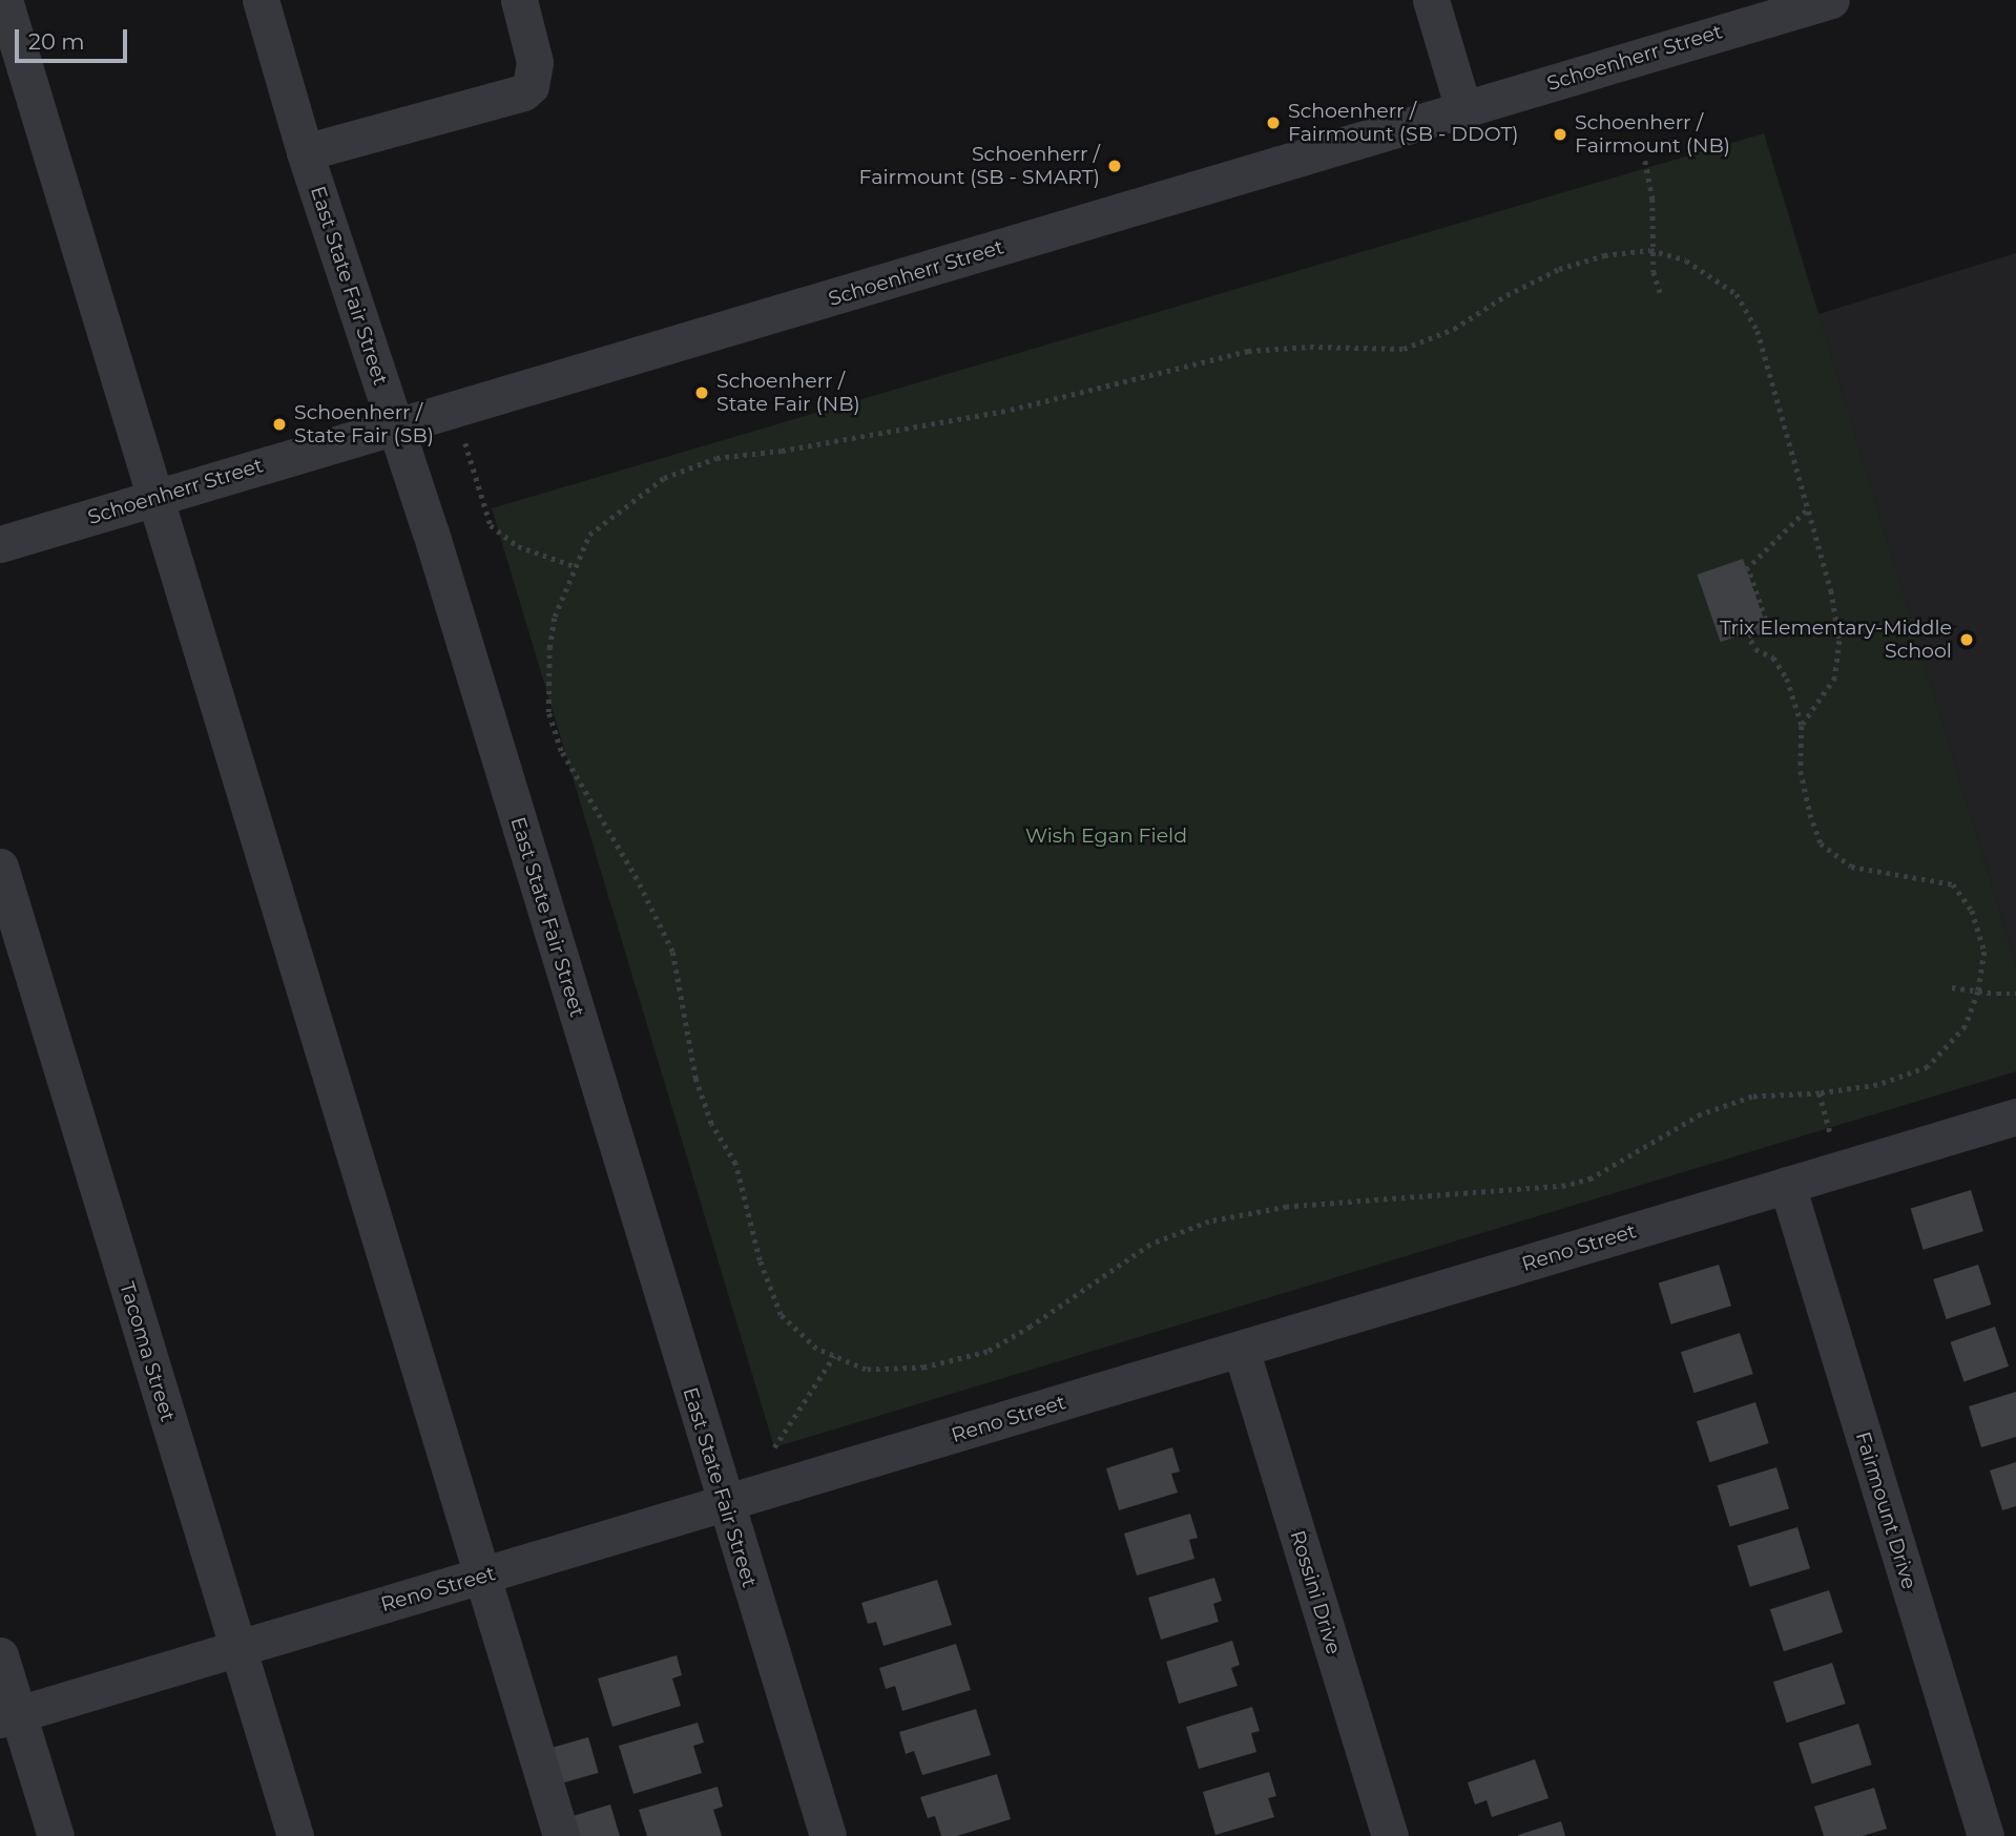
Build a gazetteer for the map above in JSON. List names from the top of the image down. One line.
{"streets":{"street":["Schoenherr Street","East State Fair Street","Reno Street","Tacoma Street","Fairmount Drive","Rossini Drive"]},"crossings":[["Schoenherr Street","East State Fair Street"],["East State Fair Street","Reno Street"],["Reno Street","Tacoma Street"],["Reno Street","Fairmount Drive"],["Reno Street","Rossini Drive"]],"parks":["Wish Egan Field"],"places":["Schoenherr / Fairmount (SB - DDOT)","Schoenherr / Fairmount (NB)","Schoenherr / Fairmount (SB - SMART)","Schoenherr / State Fair (NB)","Schoenherr / State Fair (SB)","Trix Elementary-Middle School"],"scale_bar":"20 m"}
